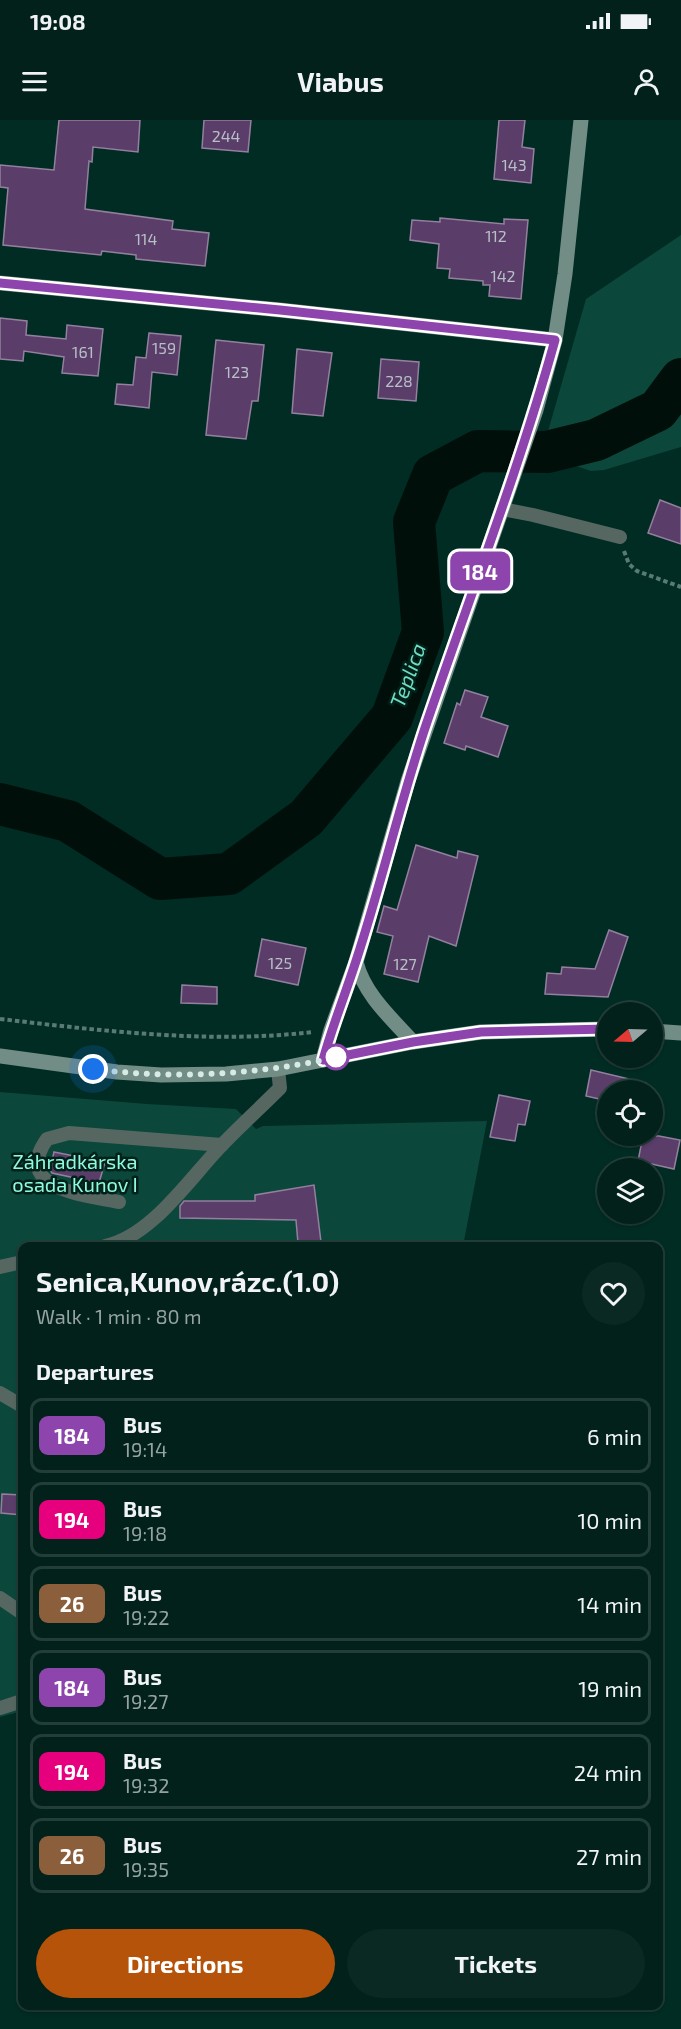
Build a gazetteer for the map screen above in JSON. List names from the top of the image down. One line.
{"water":["Teplica"],"parks":["Záhradkárska osada Kunov I"],"lines":["bus line 184"],"house_numbers":["244","143","112","114","142","159","161","123","228","125","127"],"north":"left","page":{"status":"19:08","header":"Viabus","on_map":"184","heading":[["Senica,Kunov,rázc.(1.0)","Walk · 1 min · 80 m"],"Departures"],"list":[{"mark":"184","name":"Bus","note":"19:14","value":"6 min"},{"mark":"194","name":"Bus","note":"19:18","value":"10 min"},{"mark":"26","name":"Bus","note":"19:22","value":"14 min"},{"mark":"184","name":"Bus","note":"19:27","value":"19 min"},{"mark":"194","name":"Bus","note":"19:32","value":"24 min"},{"mark":"26","name":"Bus","note":"19:35","value":"27 min"}],"buttons":["Directions","Tickets"]}}
